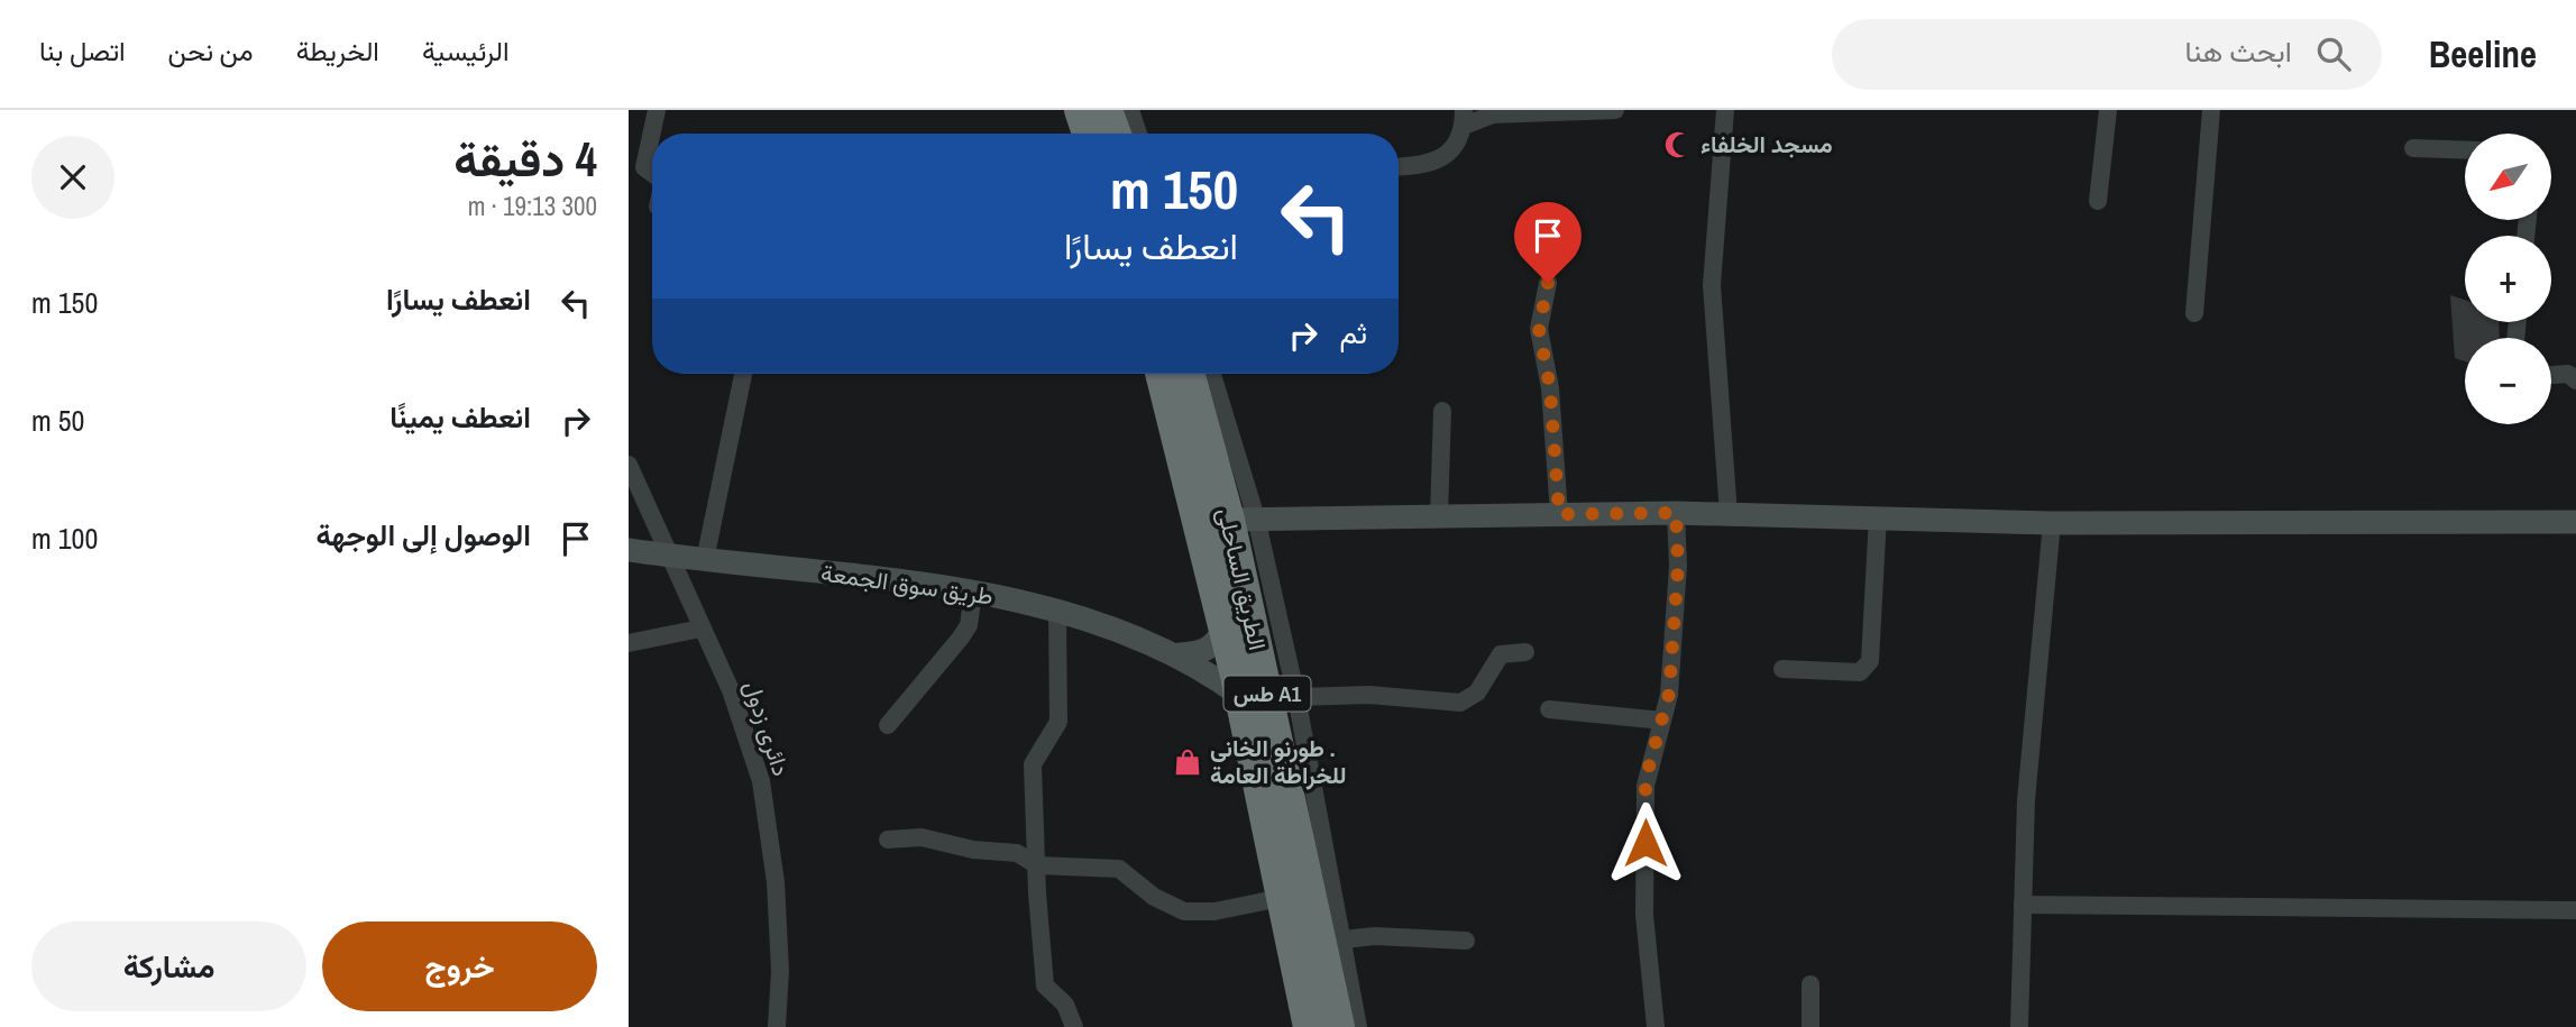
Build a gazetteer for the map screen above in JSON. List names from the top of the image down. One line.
{"streets":{"highway":["الطريق الساحلى","طس A1"],"street":["طريق سوق الجمعة","دائرى زدول"]},"crossings":[["الطريق الساحلى","طريق سوق الجمعة"],["طريق سوق الجمعة","دائرى زدول"]],"places":{"mosque":["مسجد الخلفاء"],"shop":["طورنو الخاني . للخراطة العامة"]},"north":"bottom left","page":{"header":"Beeline","search":"ابحث هنا","nav":["الرئيسية","الخريطة","من نحن","اتصل بنا"],"heading":["4 دقيقة","300 m · 19:13"],"map_buttons":["+","−"],"turn":["150 m","انعطف يسارًا"],"list":[{"name":"انعطف يسارًا","value":"150 m"},{"name":"انعطف يمينًا","value":"50 m"},{"name":"الوصول إلى الوجهة","value":"100 m"}],"then":"ثم","buttons":["خروج","مشاركة"]}}
